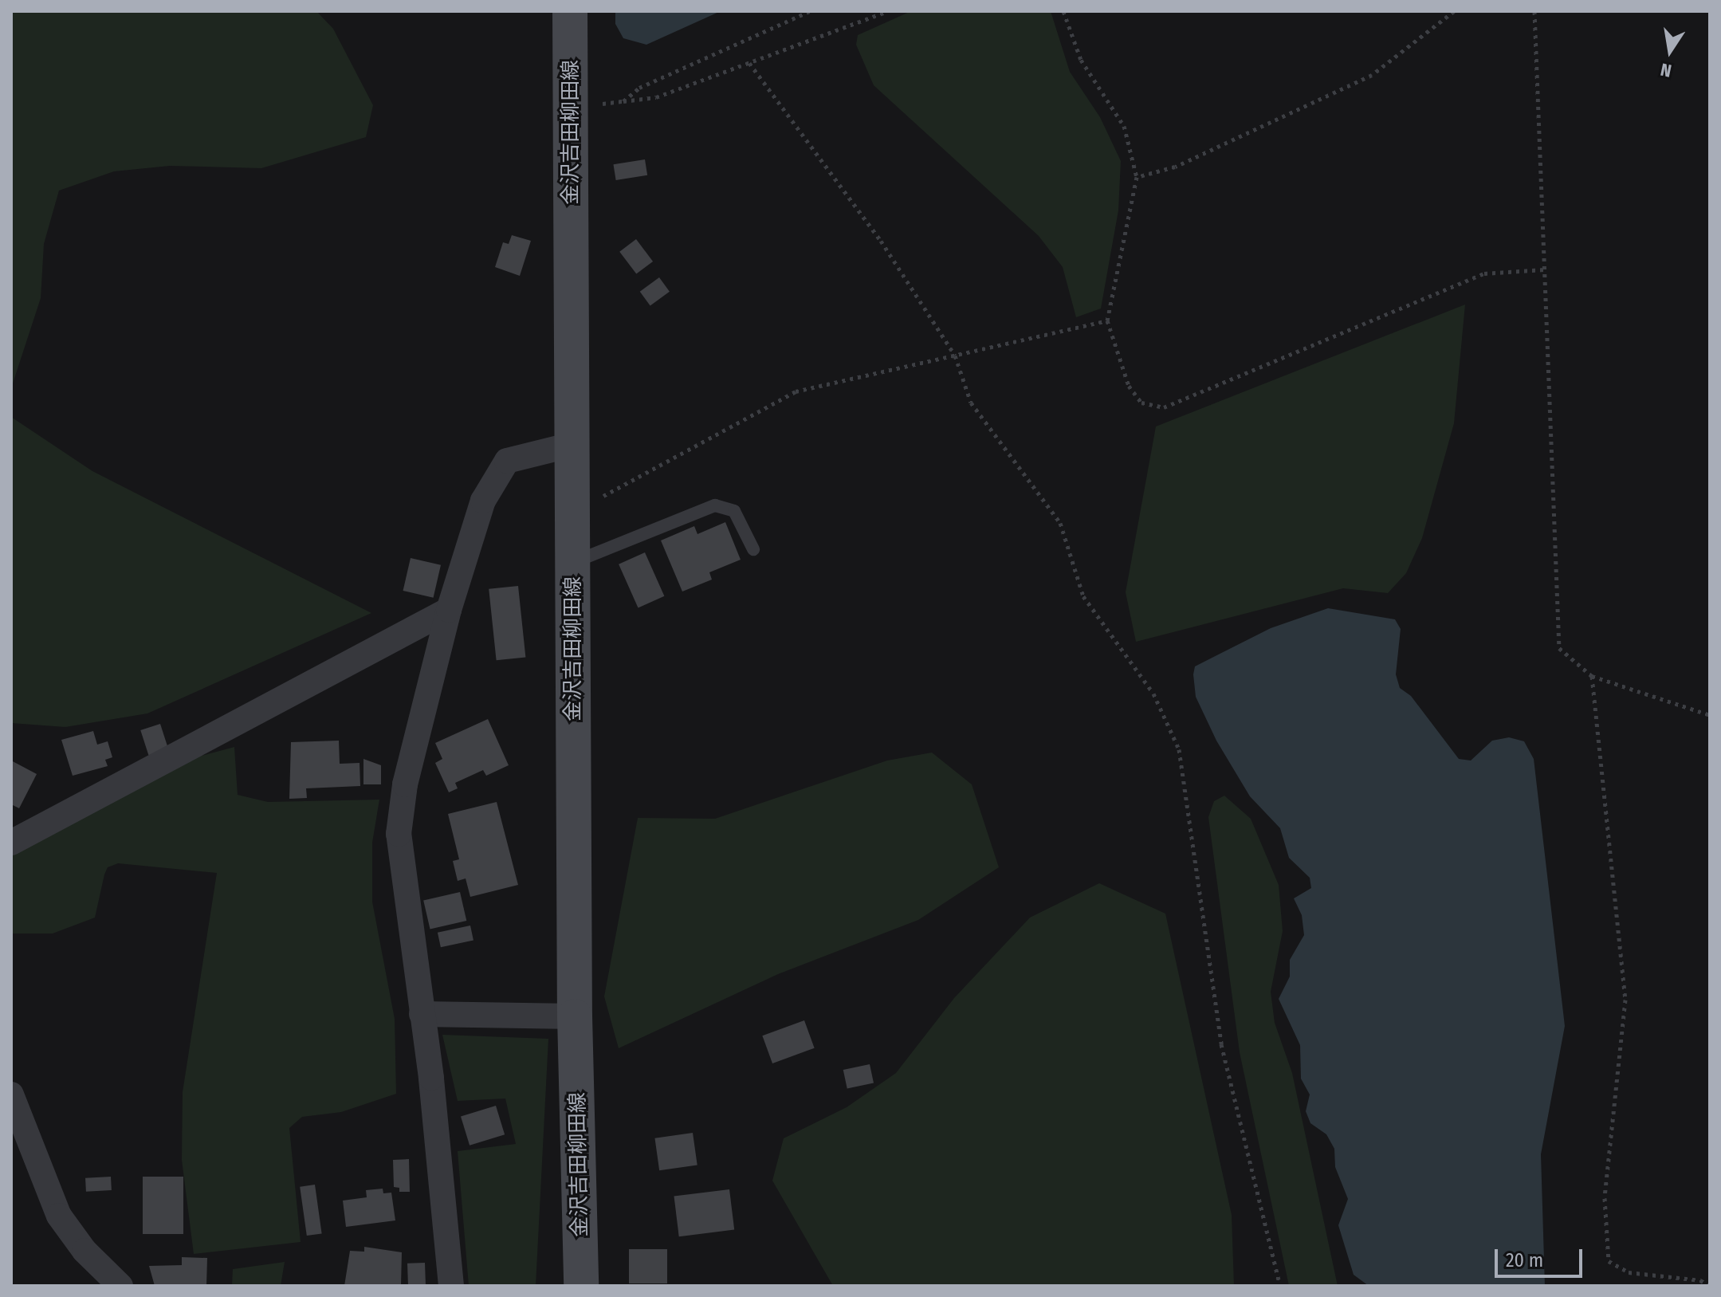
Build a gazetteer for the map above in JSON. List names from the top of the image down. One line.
{"streets":{"main road":["金沢吉田柳田線"]},"scale_bar":"20 m","north":"bottom"}
